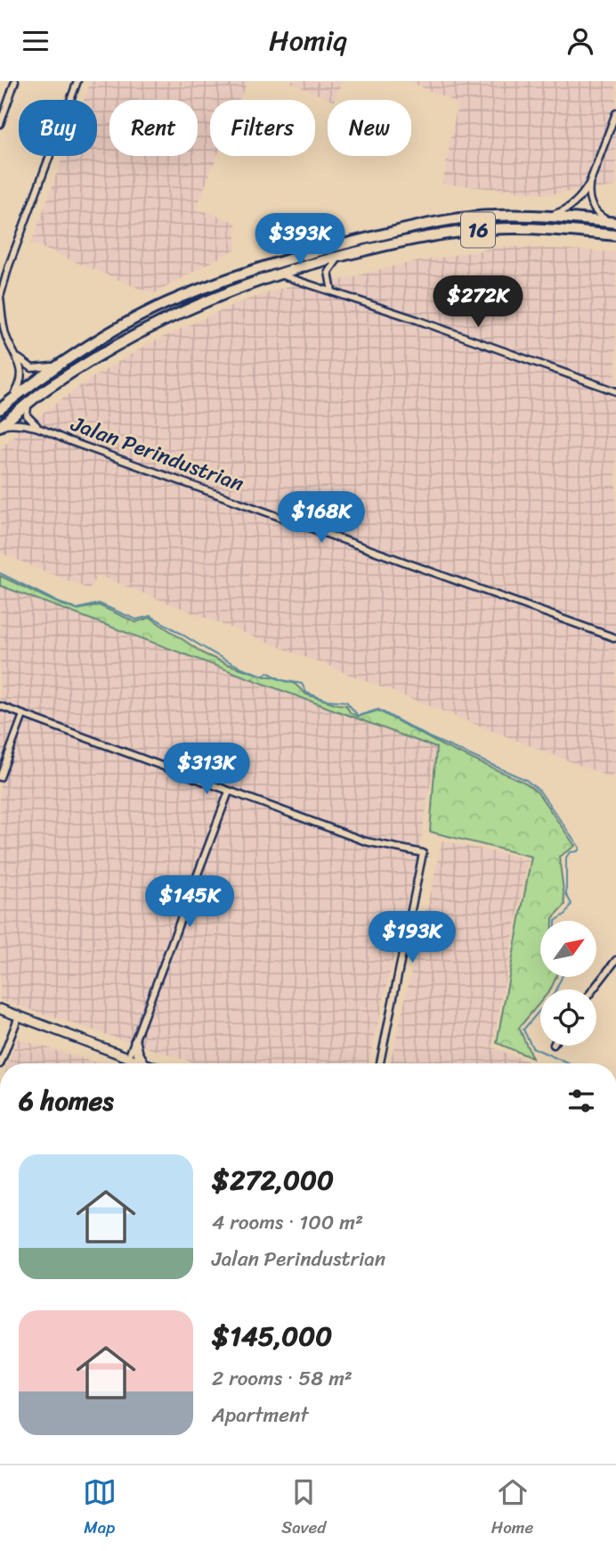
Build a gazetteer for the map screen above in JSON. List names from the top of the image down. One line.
{"streets":{"highway":["16"],"street":["Jalan Perindustrian"]},"crossings":[["16","Jalan Perindustrian"]],"north":"top right","page":{"header":"Homiq","chip":["Buy","Rent","Filters","New"],"price":["$393K","$272K","$168K","$313K","$145K","$193K"],"heading":"6 homes","list":[{"name":"$272,000","note":"4 rooms · 100 m² · Jalan Perindustrian"},{"name":"$145,000","note":"2 rooms · 58 m² · Apartment"}],"tabs":["Map","Saved","Home"]}}
